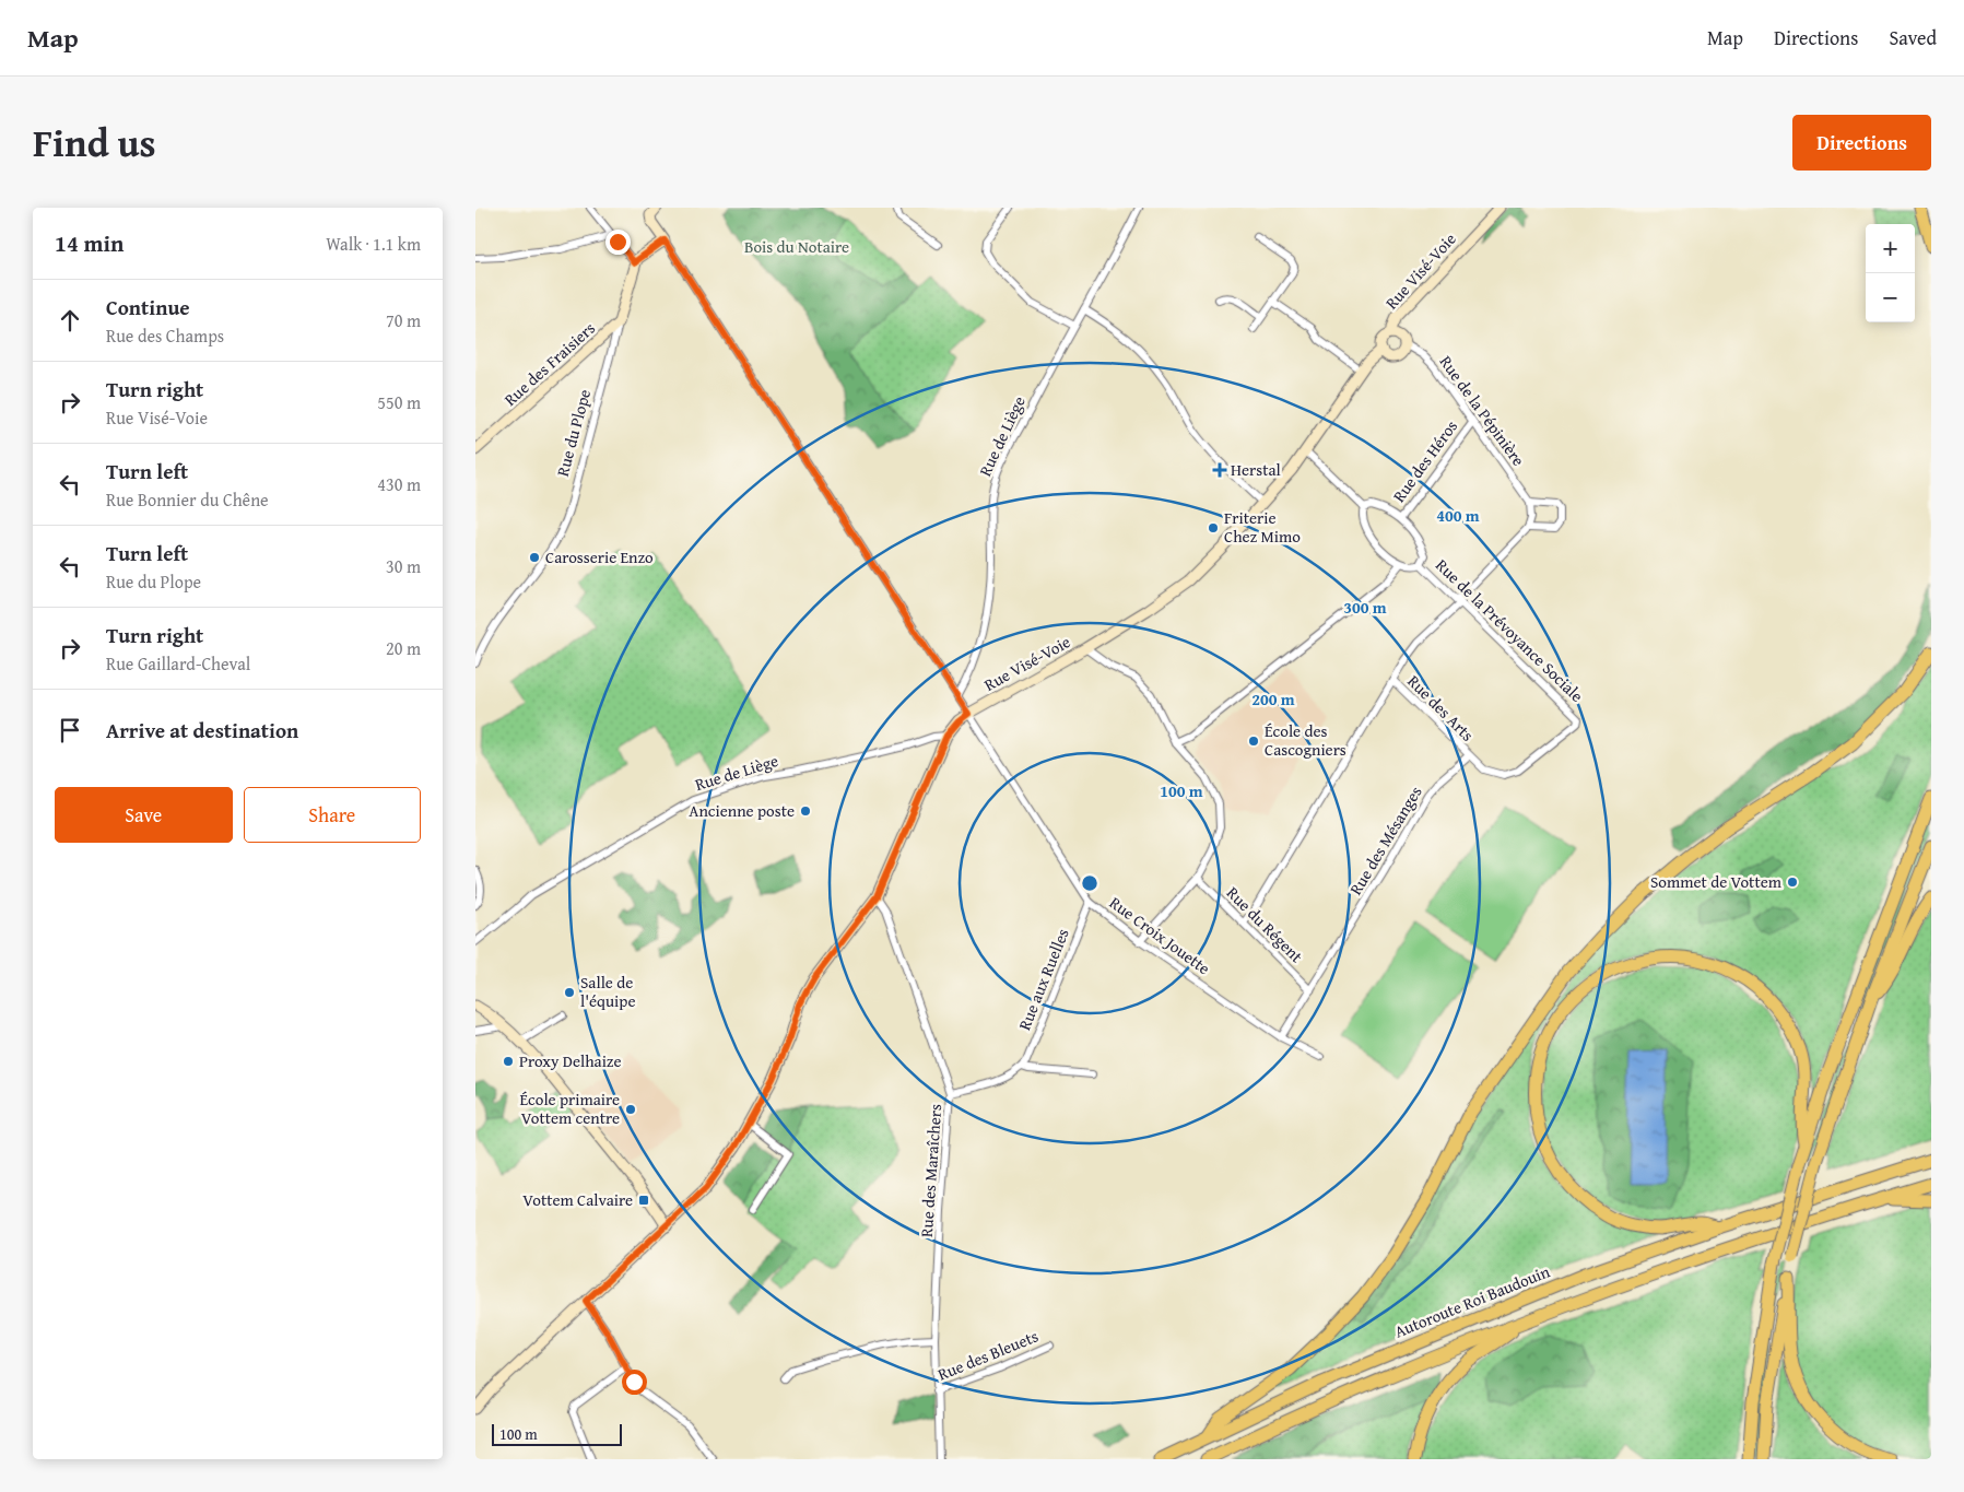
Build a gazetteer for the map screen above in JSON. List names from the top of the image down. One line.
{"streets":{"highway":["Autoroute Roi Baudouin"],"street":["Rue Visé-Voie","Rue des Fraisiers","Rue de la Pépinière","Rue du Plope","Rue de Liège","Rue des Héros","Rue de la Prévoyance Sociale","Rue des Arts","Rue des Mésanges","Rue du Régent","Rue Croix Jouette","Rue aux Ruelles","Rue des Maraîchers","Rue des Bleuets"]},"crossings":[["Rue Visé-Voie","Rue de la Pépinière"],["Rue Visé-Voie","Rue de Liège"],["Rue Visé-Voie","Rue Croix Jouette"],["Rue Visé-Voie","Rue des Maraîchers"],["Rue des Fraisiers","Rue du Plope"],["Rue de la Pépinière","Rue des Héros"],["Rue de Liège","Rue Croix Jouette"],["Rue de la Prévoyance Sociale","Rue des Arts"],["Rue de la Prévoyance Sociale","Rue des Mésanges"],["Rue des Arts","Rue des Mésanges"],["Rue des Mésanges","Rue du Régent"],["Rue des Mésanges","Rue Croix Jouette"],["Rue Croix Jouette","Rue aux Ruelles"],["Rue des Maraîchers","Rue des Bleuets"]],"parks":["Bois du Notaire"],"places":{"health":["Herstal"],"other":["Friterie Chez Mimo","Carosserie Enzo","École des Cascogniers","Ancienne poste","Sommet de Vottem","Salle de l'équipe","Proxy Delhaize","École primaire Vottem centre"],"transit":["Vottem Calvaire"]},"scale_bar":"100 m","page":{"header":"Map","nav":["Map","Directions","Saved"],"title":"Find us","buttons":["Directions",["Save","Share"]],"heading":["14 min","Walk · 1.1 km"],"map_buttons":["+","−"],"list":[["Continue","Rue des Champs","70 m"],["Turn right","Rue Visé-Voie","550 m"],["Turn left","Rue Bonnier du Chêne","430 m"],["Turn left","Rue du Plope","30 m"],["Turn right","Rue Gaillard-Cheval","20 m"],"Arrive at destination"],"scale":"100 m"},"rings":["400 m","300 m","200 m","100 m"]}
